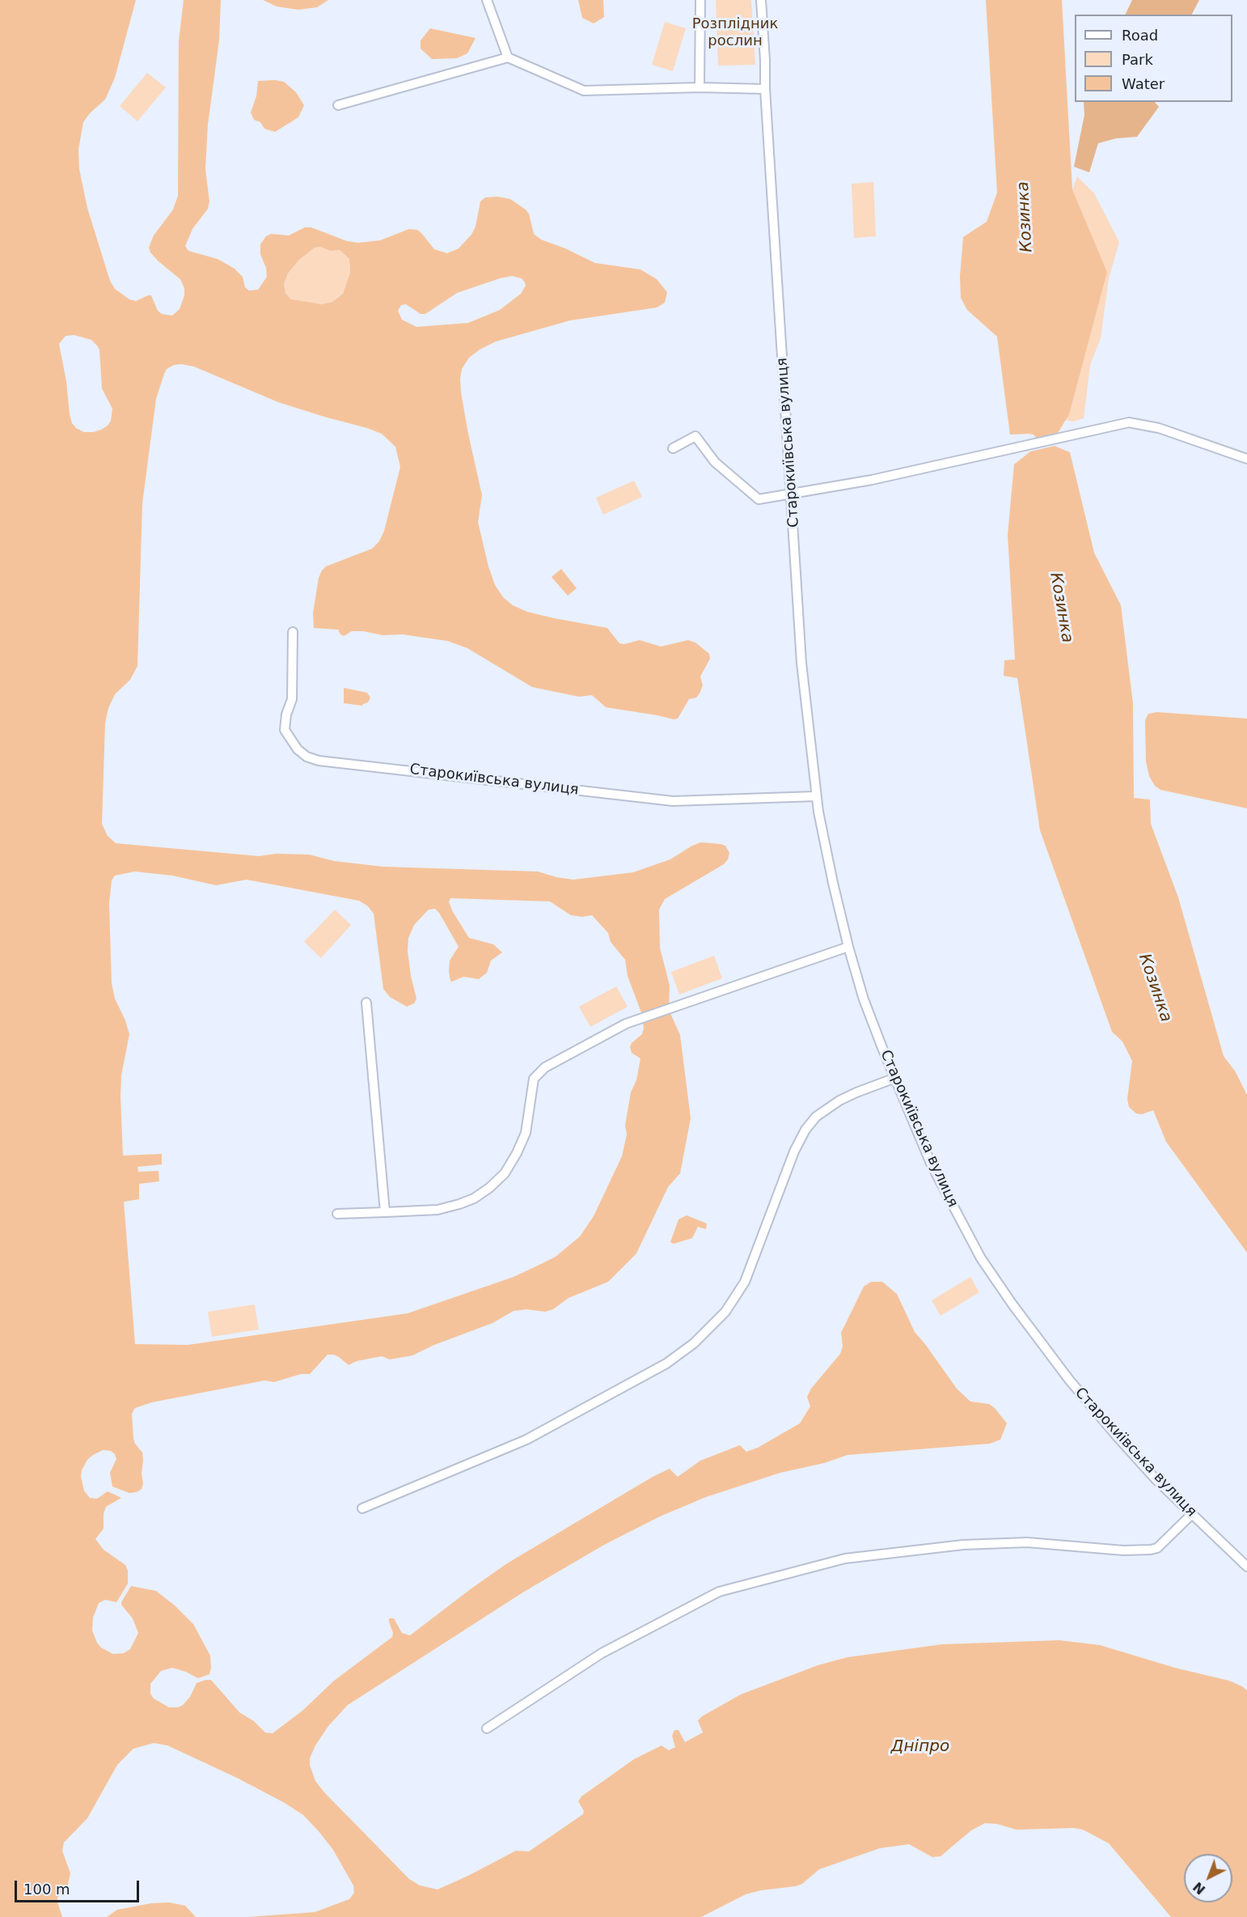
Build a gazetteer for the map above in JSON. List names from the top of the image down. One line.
{"streets":{"street":["Старокиївська вулиця"]},"water":["Козинка","Дніпро"],"parks":["Розплідник рослин"],"legend":["Road","Park","Water"],"scale_bar":"100 m","north":"bottom left"}
